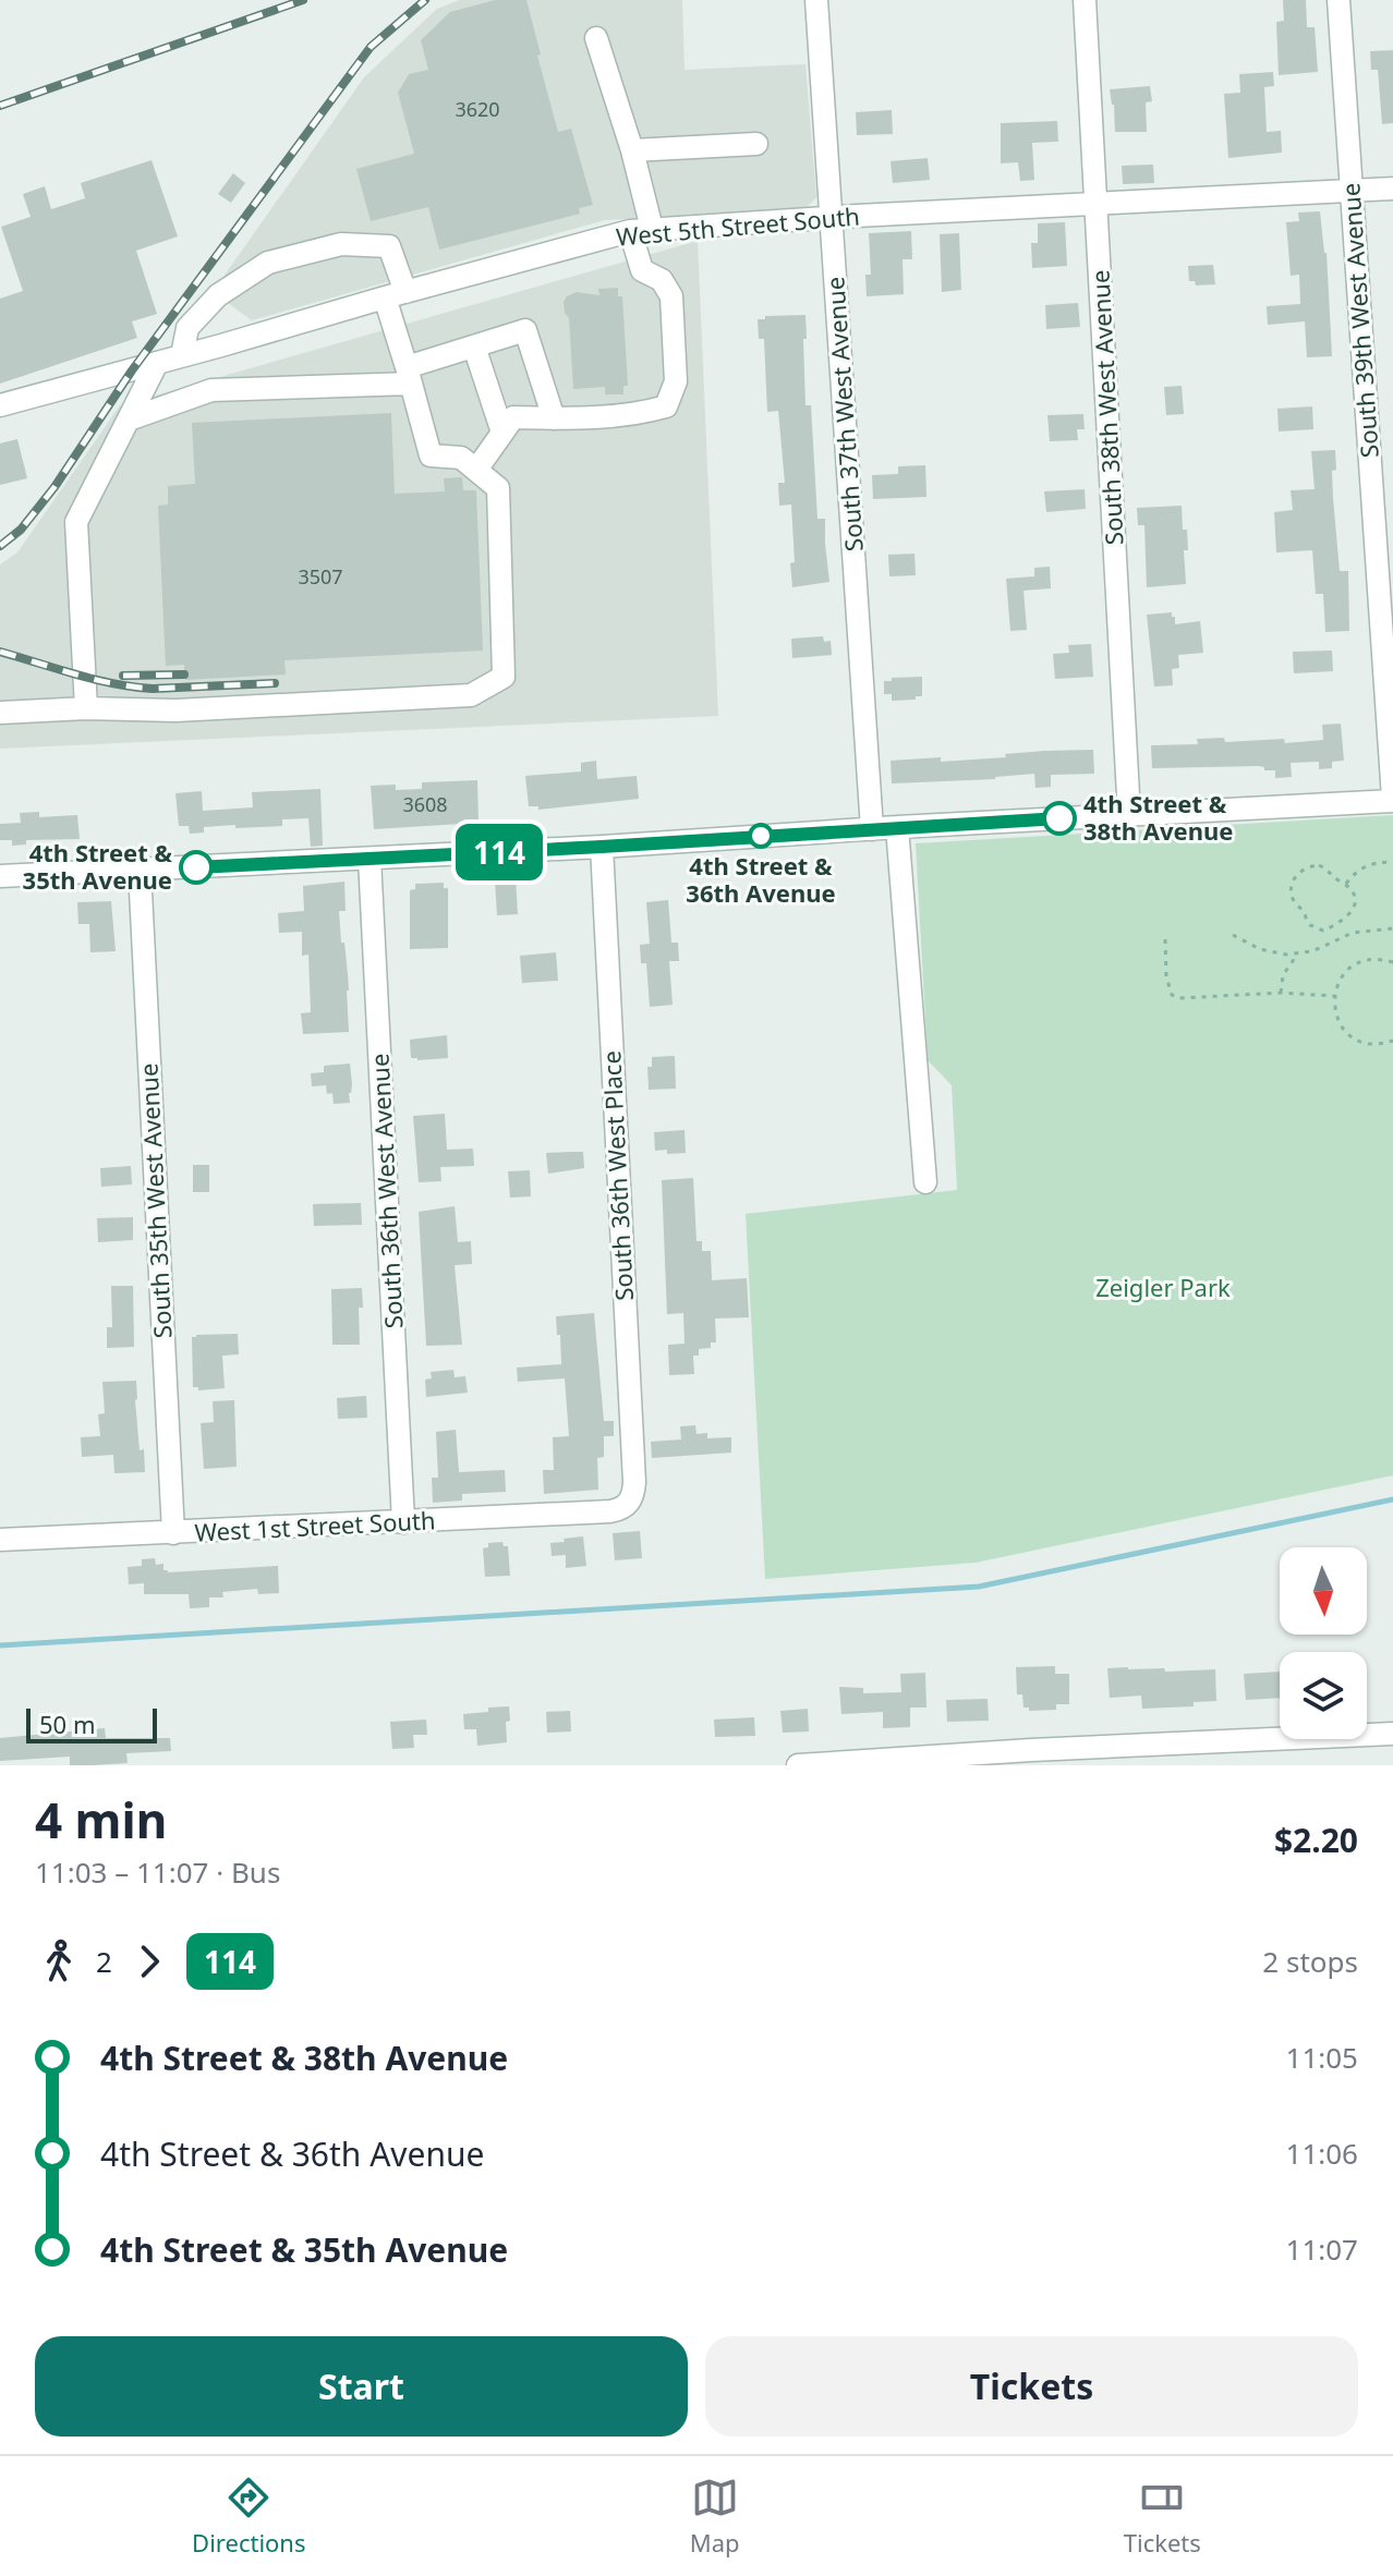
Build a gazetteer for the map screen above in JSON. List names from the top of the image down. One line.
{"streets":{"street":["West 5th Street South","South 39th West Avenue","South 38th West Avenue","South 37th West Avenue","South 36th West Place","South 36th West Avenue","South 35th West Avenue","West 1st Street South"]},"crossings":[["West 5th Street South","South 39th West Avenue"],["West 5th Street South","South 38th West Avenue"],["West 5th Street South","South 37th West Avenue"],["South 36th West Place","West 1st Street South"],["South 36th West Avenue","West 1st Street South"],["South 35th West Avenue","West 1st Street South"]],"parks":["Zeigler Park"],"places":["4th Street & 38th Avenue","4th Street & 36th Avenue","4th Street & 35th Avenue"],"lines":["bus line 114"],"house_numbers":["3620","3507","3608"],"scale_bar":"50 m","north":"bottom","page":{"on_map":"114","scale":"50 m","heading":["4 min","11:03 – 11:07 · Bus","$2.20"],"legs":["2","114","2 stops"],"list":[{"name":"4th Street & 38th Avenue","value":"11:05"},{"name":"4th Street & 36th Avenue","value":"11:06"},{"name":"4th Street & 35th Avenue","value":"11:07"}],"buttons":["Start","Tickets"],"tabs":["Directions","Map","Tickets"]}}
